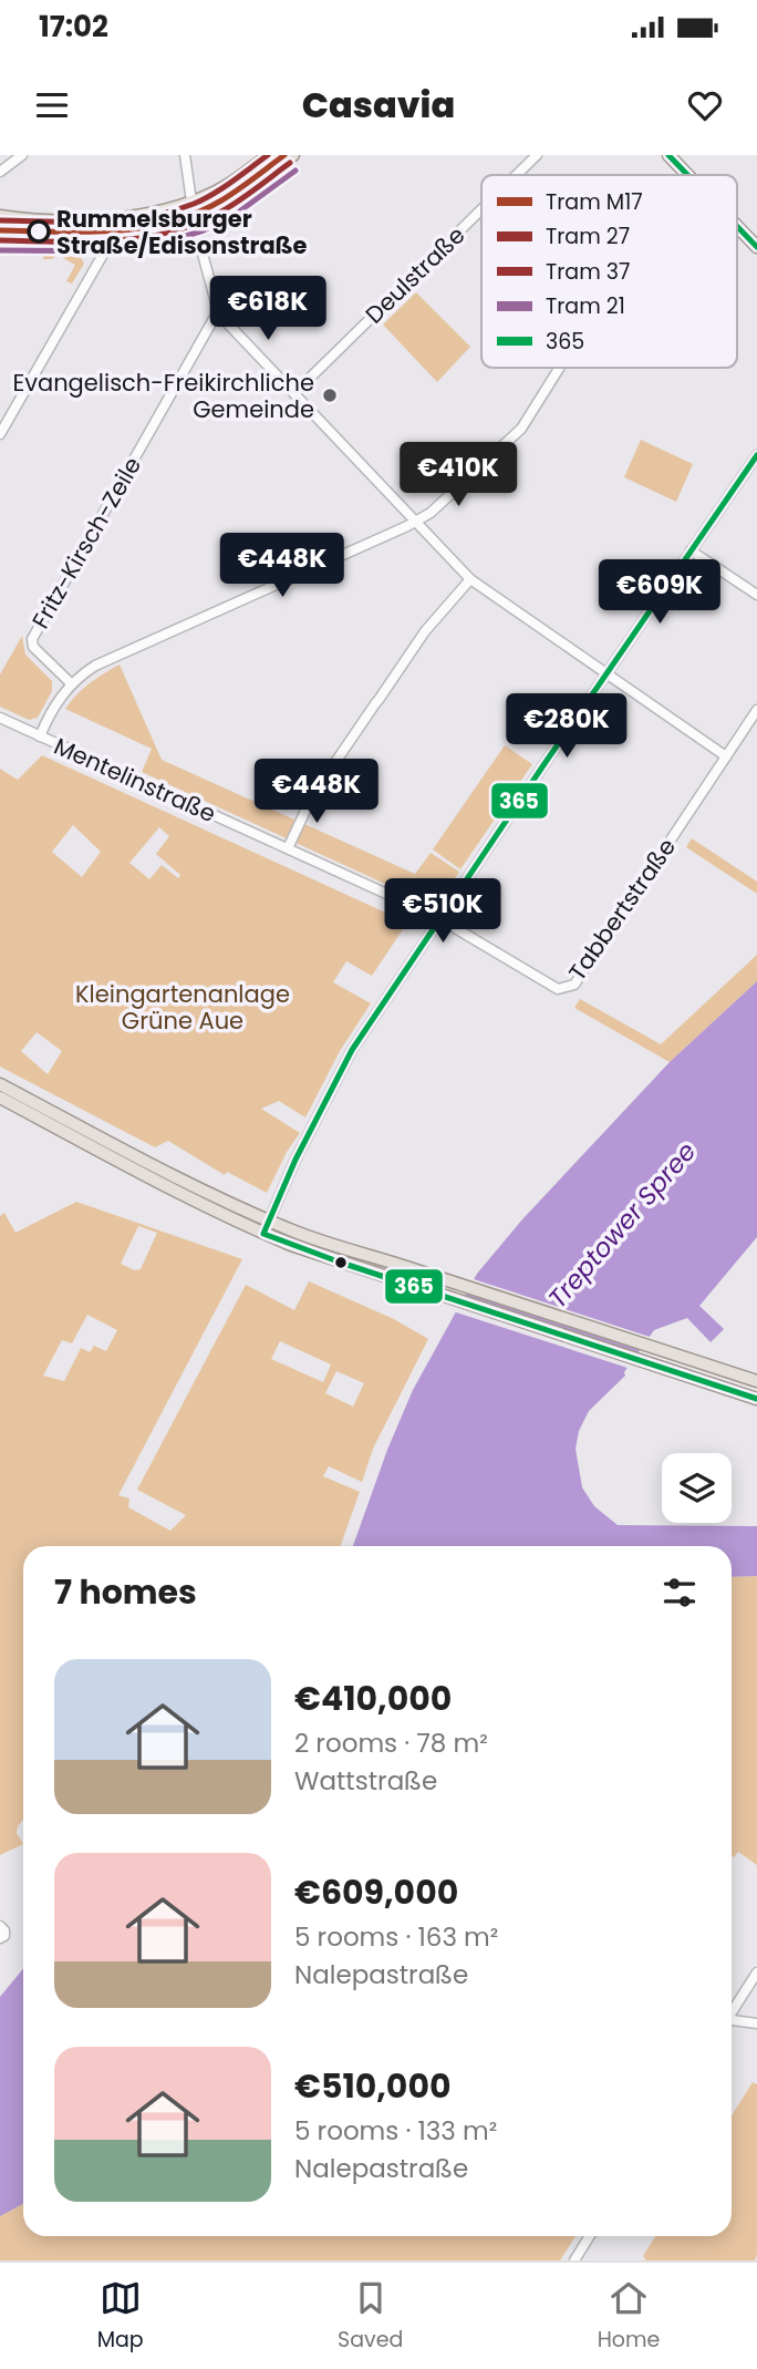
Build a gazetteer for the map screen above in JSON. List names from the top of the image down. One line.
{"streets":{"street":["Deulstraße","Fritz-Kirsch-Zeile","Mentelinstraße","Tabbertstraße"]},"crossings":[["Mentelinstraße","Tabbertstraße"]],"water":["Treptower Spree"],"parks":["Kleingartenanlage Grüne Aue"],"places":["Rummelsburger Straße/Edisonstraße","Evangelisch-Freikirchliche Gemeinde"],"lines":["tram line M17","tram line 37","transit line 365","tram line 27","tram line 21"],"legend":["Tram M17","Tram 27","Tram 37","Tram 21","365"],"page":{"status":"17:02","header":"Casavia","price":["€618K","€410K","€448K","€609K","€280K","€448K","€510K"],"heading":"7 homes","list":[{"name":"€410,000","note":"2 rooms · 78 m² · Wattstraße"},{"name":"€609,000","note":"5 rooms · 163 m² · Nalepastraße"},{"name":"€510,000","note":"5 rooms · 133 m² · Nalepastraße"}],"tabs":["Map","Saved","Home"]}}
